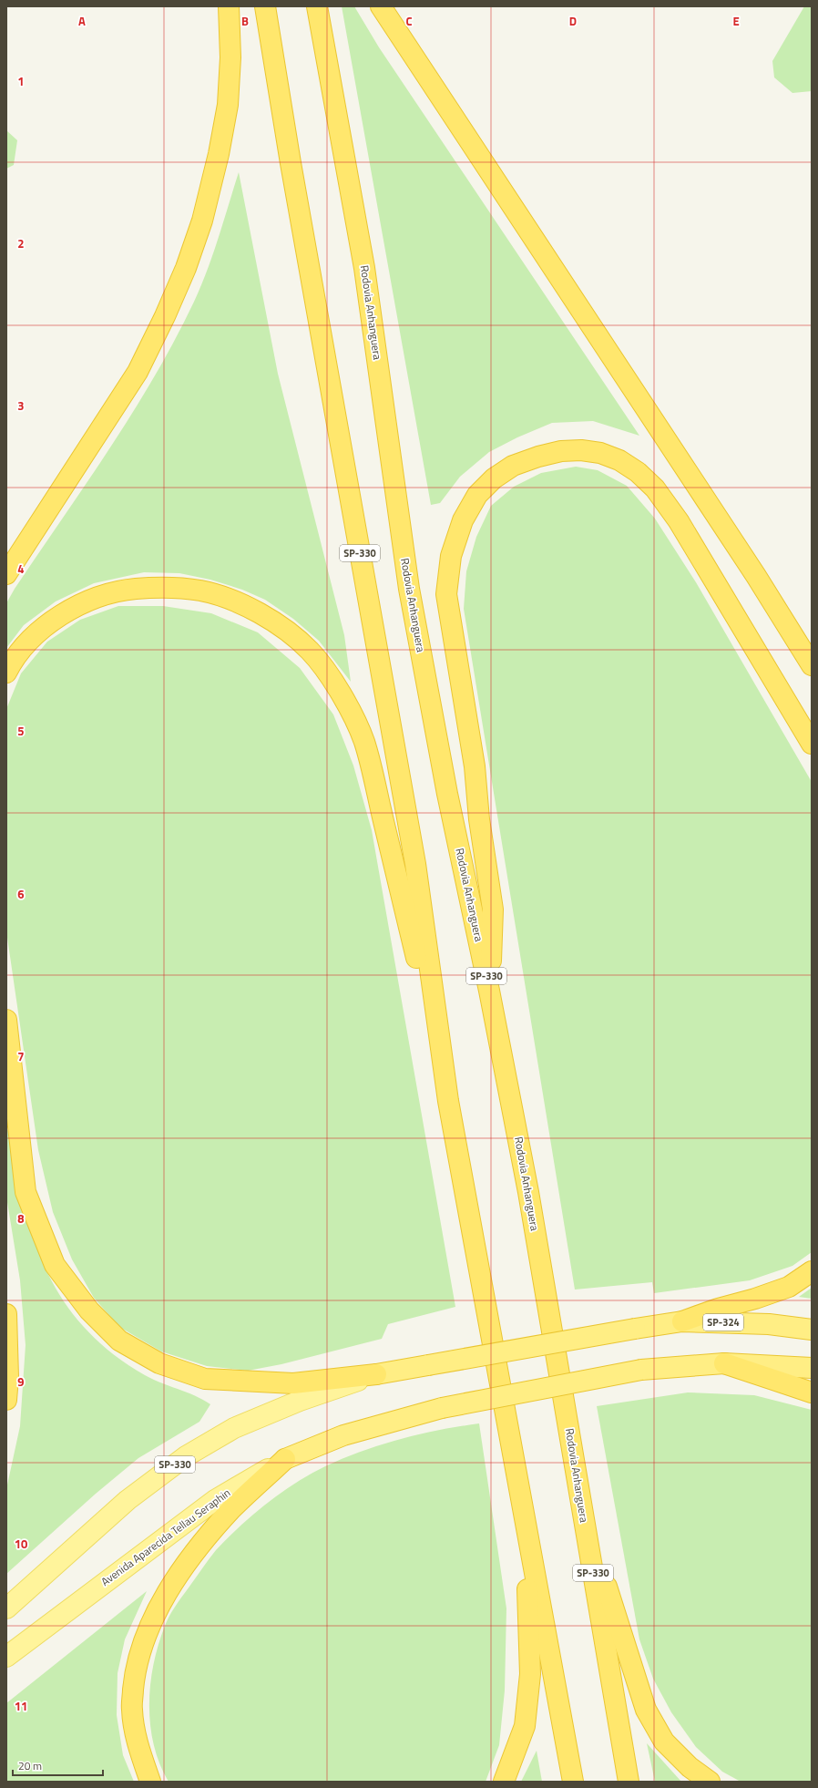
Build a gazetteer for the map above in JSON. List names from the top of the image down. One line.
{"streets":{"highway":["Rodovia Anhanguera","SP-330","SP-324","Avenida Aparecida Tellau Seraphin"]},"crossings":[["SP-330","SP-324"]],"scale_bar":"20 m","grid":{"columns":["A","B","C","D","E"],"rows":["1","2","3","4","5","6","7","8","9","10","11"]}}
